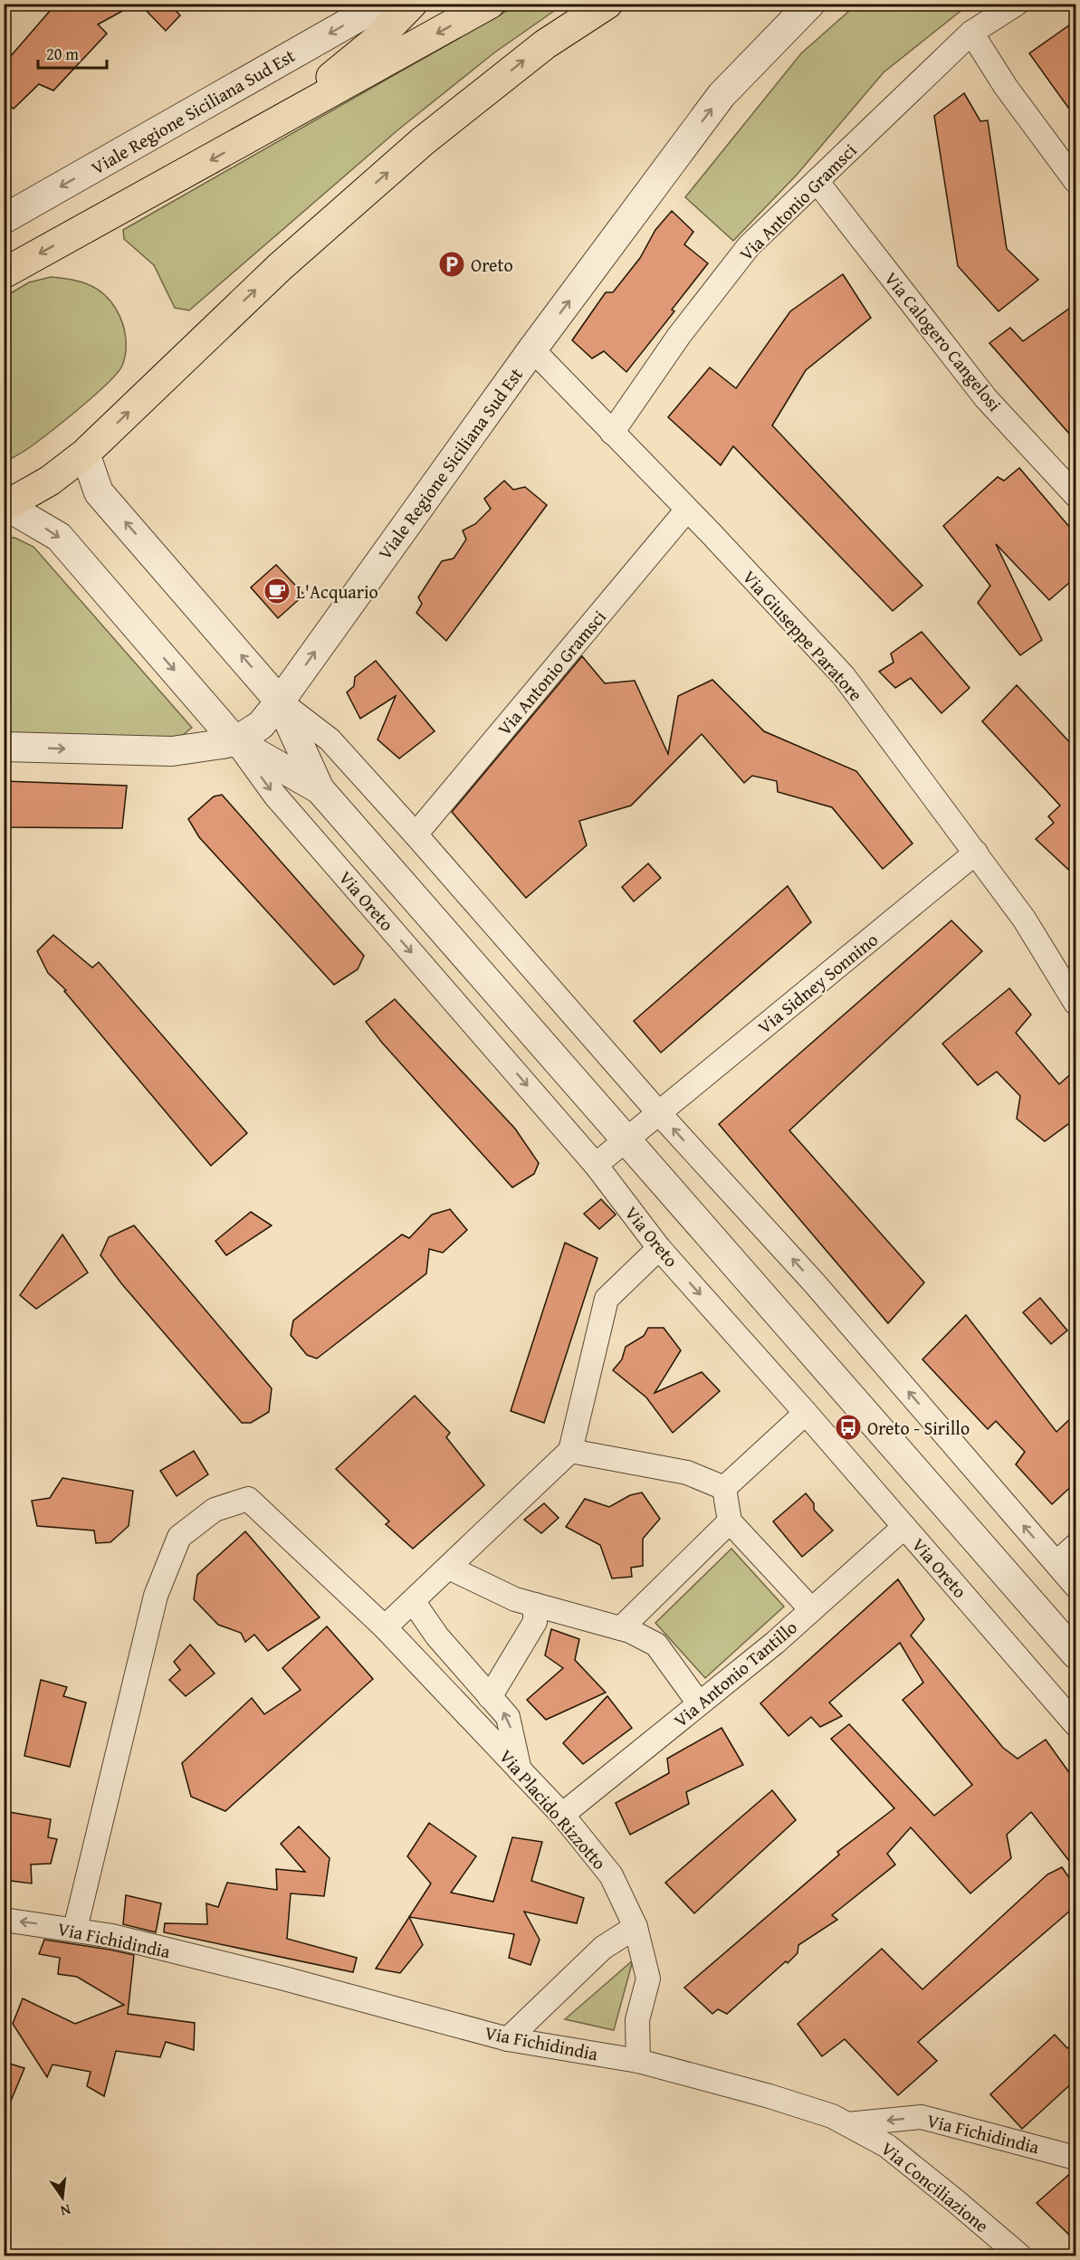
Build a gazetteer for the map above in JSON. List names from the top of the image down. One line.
{"streets":{"street":["Viale Regione Siciliana Sud Est","Via Antonio Gramsci","Via Calogero Cangelosi","Via Giuseppe Paratore","Via Oreto","Via Sidney Sonnino","Via Antonio Tantillo","Via Placido Rizzotto","Via Fichidindia","Via Conciliazione"]},"crossings":[["Viale Regione Siciliana Sud Est","Via Giuseppe Paratore"],["Viale Regione Siciliana Sud Est","Via Oreto"],["Via Antonio Gramsci","Via Calogero Cangelosi"],["Via Antonio Gramsci","Via Giuseppe Paratore"],["Via Giuseppe Paratore","Via Sidney Sonnino"],["Via Oreto","Via Sidney Sonnino"],["Via Oreto","Via Antonio Tantillo"],["Via Antonio Tantillo","Via Placido Rizzotto"],["Via Placido Rizzotto","Via Fichidindia"],["Via Fichidindia","Via Conciliazione"]],"places":{"parking":["Oreto"],"cafe":["L'Acquario"],"bus stop":["Oreto - Sirillo"]},"scale_bar":"20 m","north":"bottom"}
